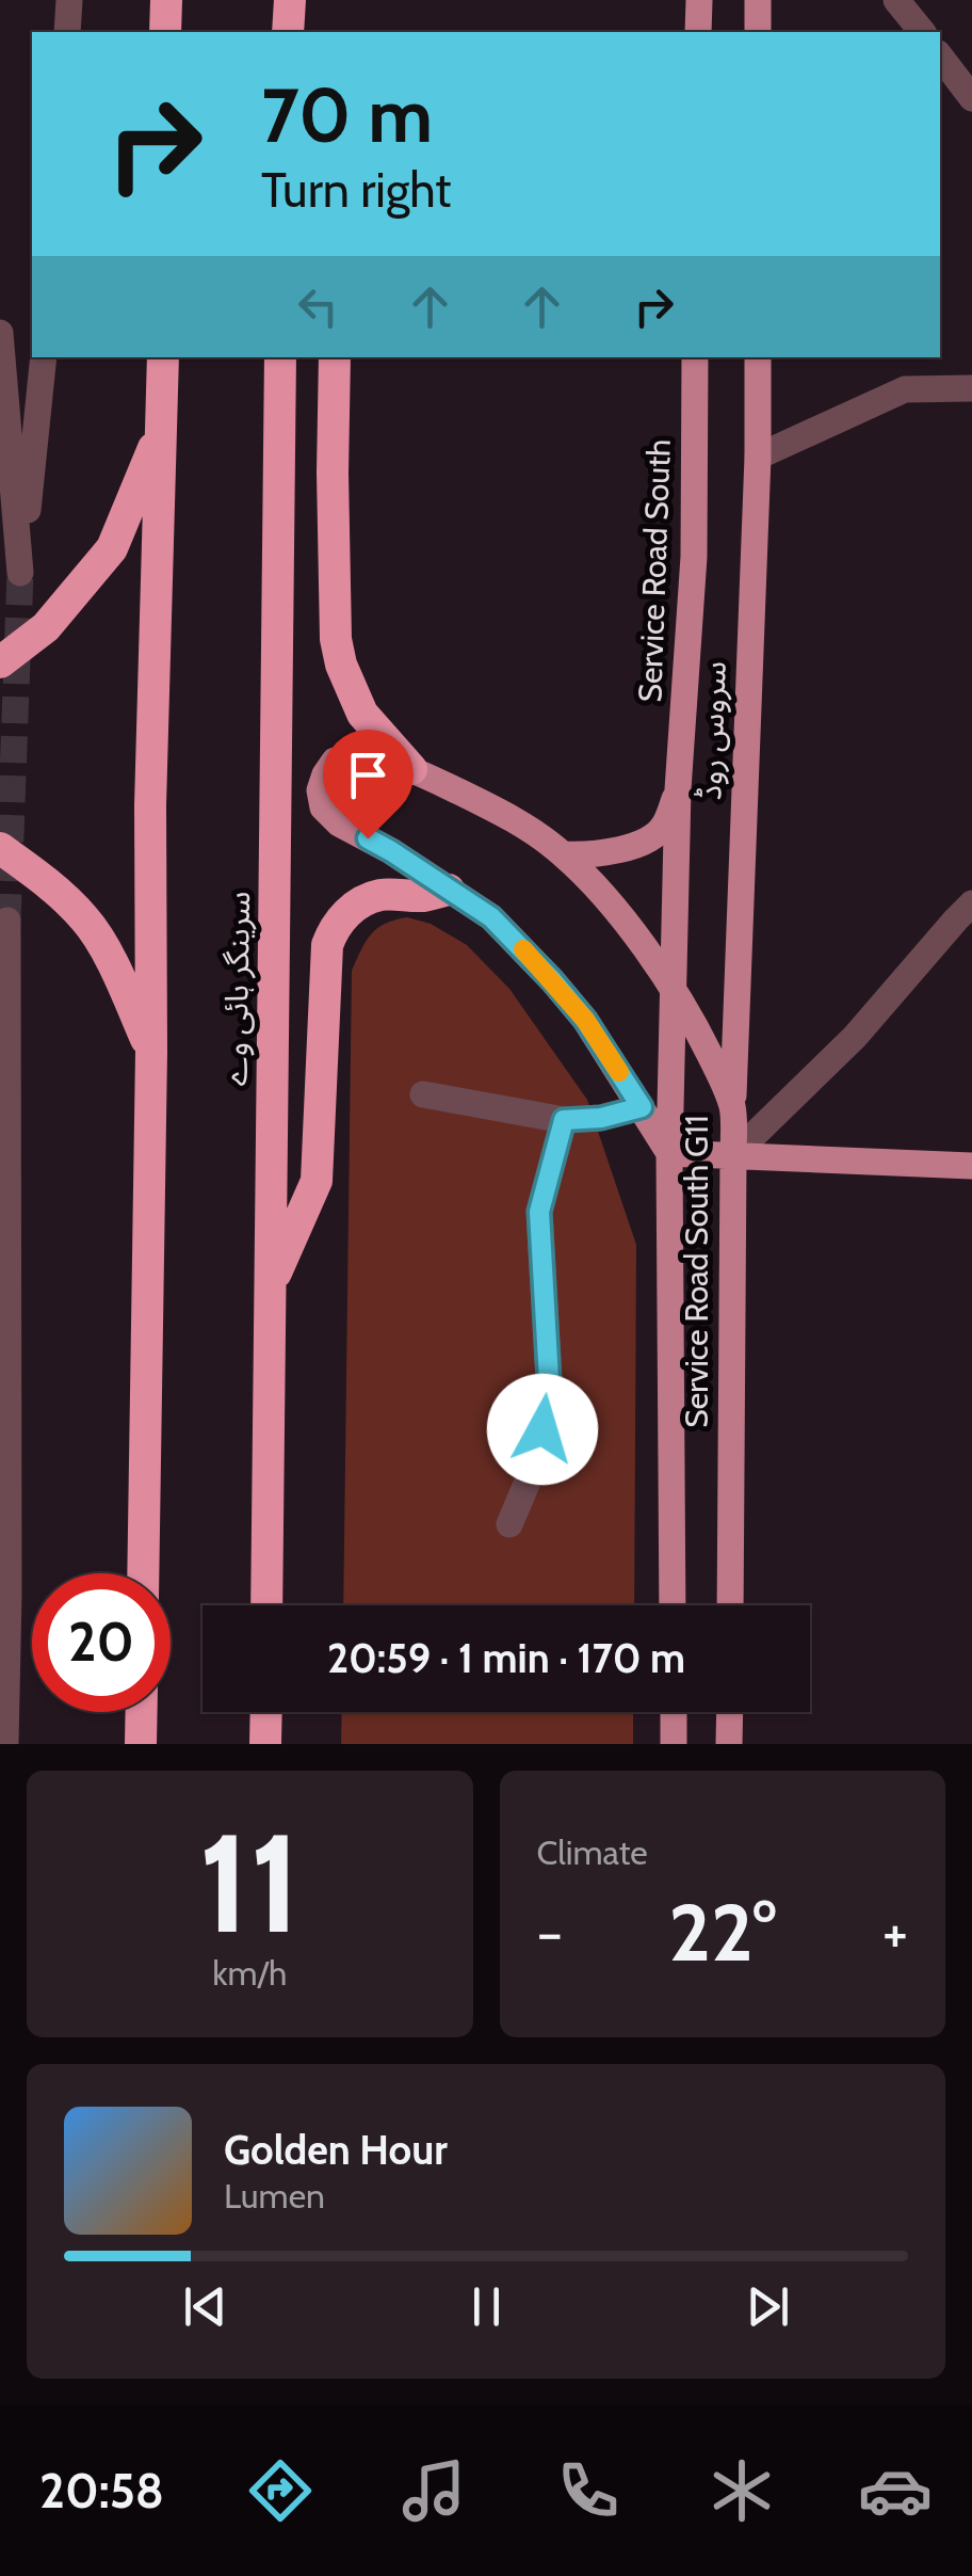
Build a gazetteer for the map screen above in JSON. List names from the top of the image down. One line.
{"streets":{"highway":["سرینگر ہائی وے"],"main road":["Service Road South","سروس روڈ","Service Road South G11"]},"crossings":[["Service Road South","Service Road South G11"],["سروس روڈ","Service Road South G11"]],"page":{"turn":["70 m","Turn right"],"limit":"20","trip":"20:59 · 1 min · 170 m","tile":[["11","km/h"],"Climate"],"heat":["−","22°","+"],"song":["Golden Hour","Lumen"],"tabs":"20:58"}}
